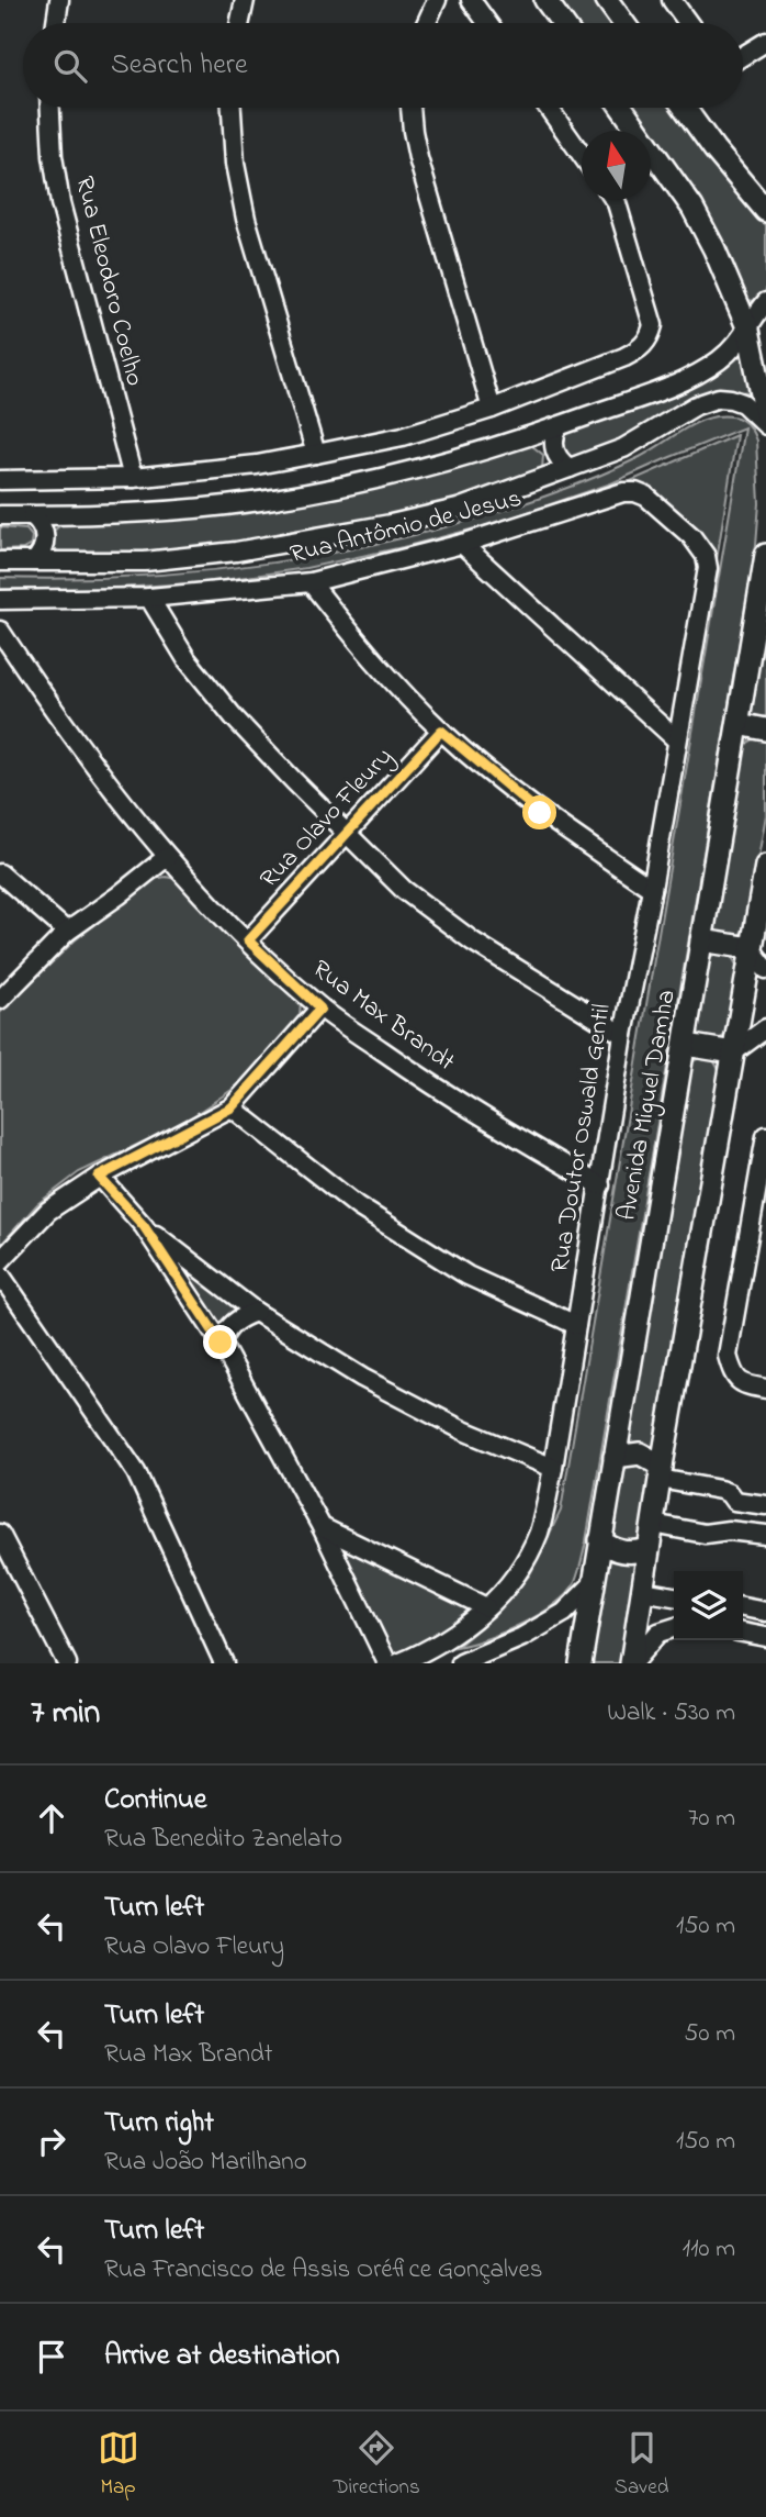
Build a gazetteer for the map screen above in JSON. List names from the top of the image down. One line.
{"streets":{"main road":["Avenida Miguel Damha"],"street":["Rua Eleodoro Coelho","Rua Antômio de Jesus","Rua Olavo Fleury","Rua Max Brandt","Rua Doutor Oswald Gentil"]},"crossings":[["Rua Antômio de Jesus","Rua Doutor Oswald Gentil"],["Rua Olavo Fleury","Rua Max Brandt"],["Rua Max Brandt","Rua Doutor Oswald Gentil"]],"north":"top","page":{"search":"Search here","heading":["7 min","Walk · 530 m"],"list":[["Continue","Rua Benedito Zanelato","70 m"],["Turn left","Rua Olavo Fleury","150 m"],["Turn left","Rua Max Brandt","50 m"],["Turn right","Rua João Marilhano","150 m"],["Turn left","Rua Francisco de Assis Oréfice Gonçalves","110 m"],"Arrive at destination"],"nav":["Map","Directions","Saved"]}}
